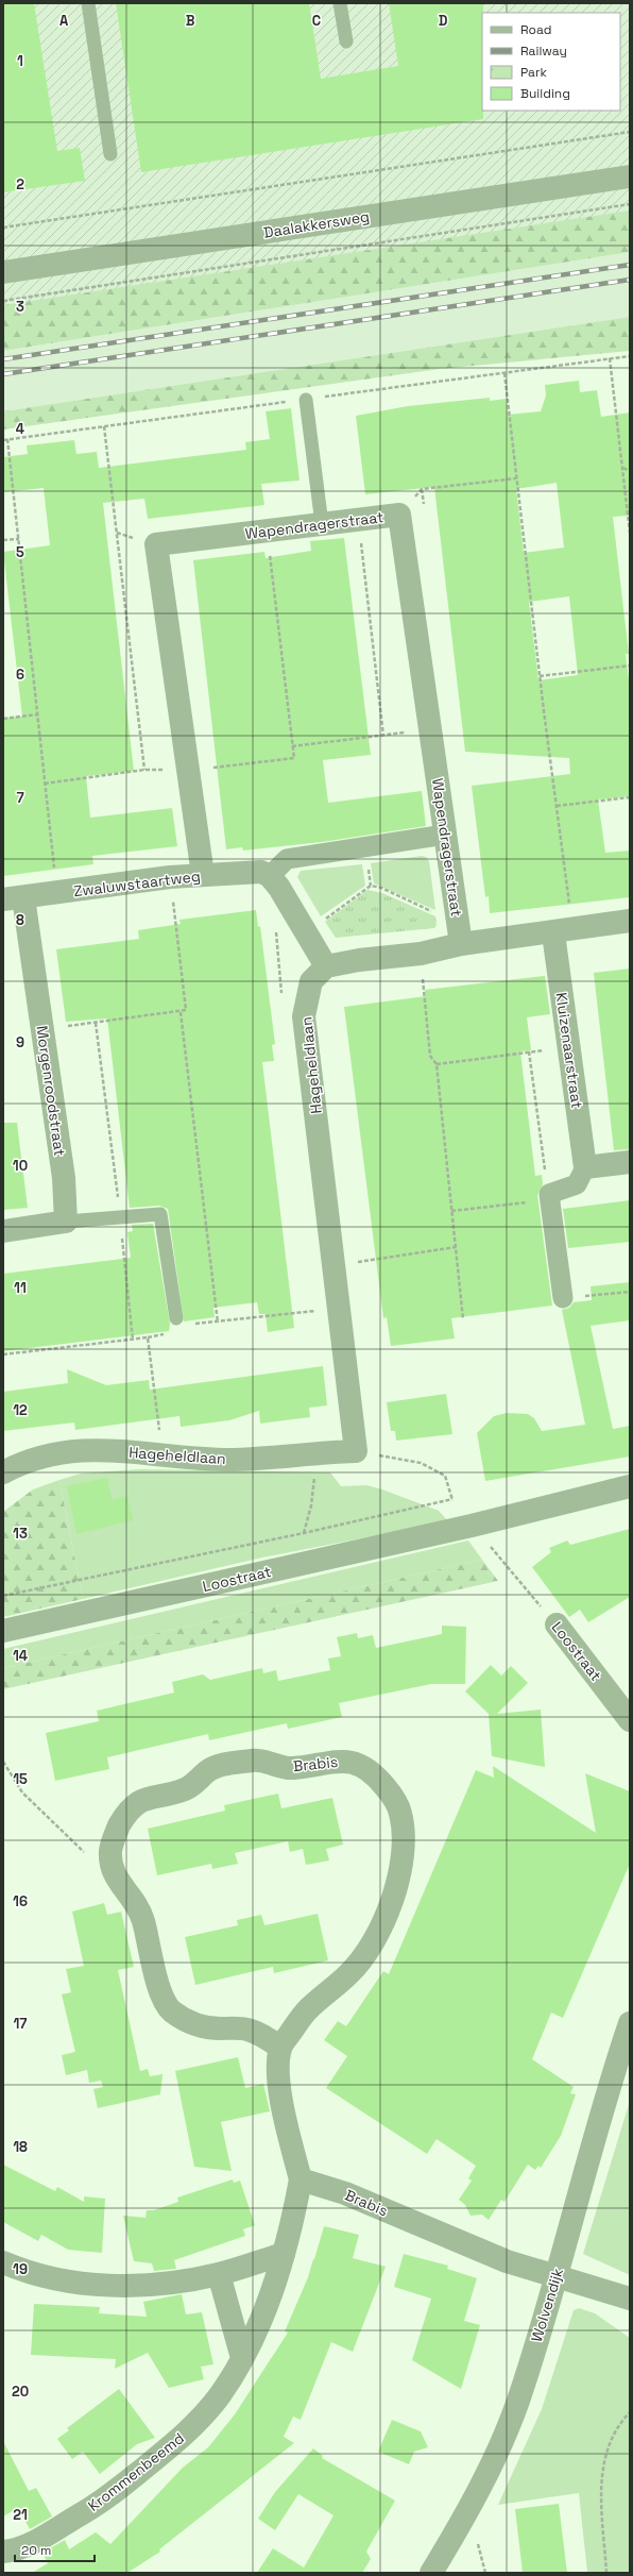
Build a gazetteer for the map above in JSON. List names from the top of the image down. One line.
{"streets":{"street":["Daalakkersweg","Wapendragerstraat","Zwaluwstaartweg","Kluizenaarstraat","Hageheldlaan","Morgenroodstraat","Loostraat","Brabis","Wolvendijk","Krommenbeemd"]},"crossings":[["Wapendragerstraat","Zwaluwstaartweg"],["Zwaluwstaartweg","Morgenroodstraat"],["Brabis","Wolvendijk"],["Brabis","Krommenbeemd"]],"legend":["Road","Railway","Park","Building"],"scale_bar":"20 m","grid":{"columns":["A","B","C","D"],"rows":["1","2","3","4","5","6","7","8","9","10","11","12","13","14","15","16","17","18","19","20","21"]}}
